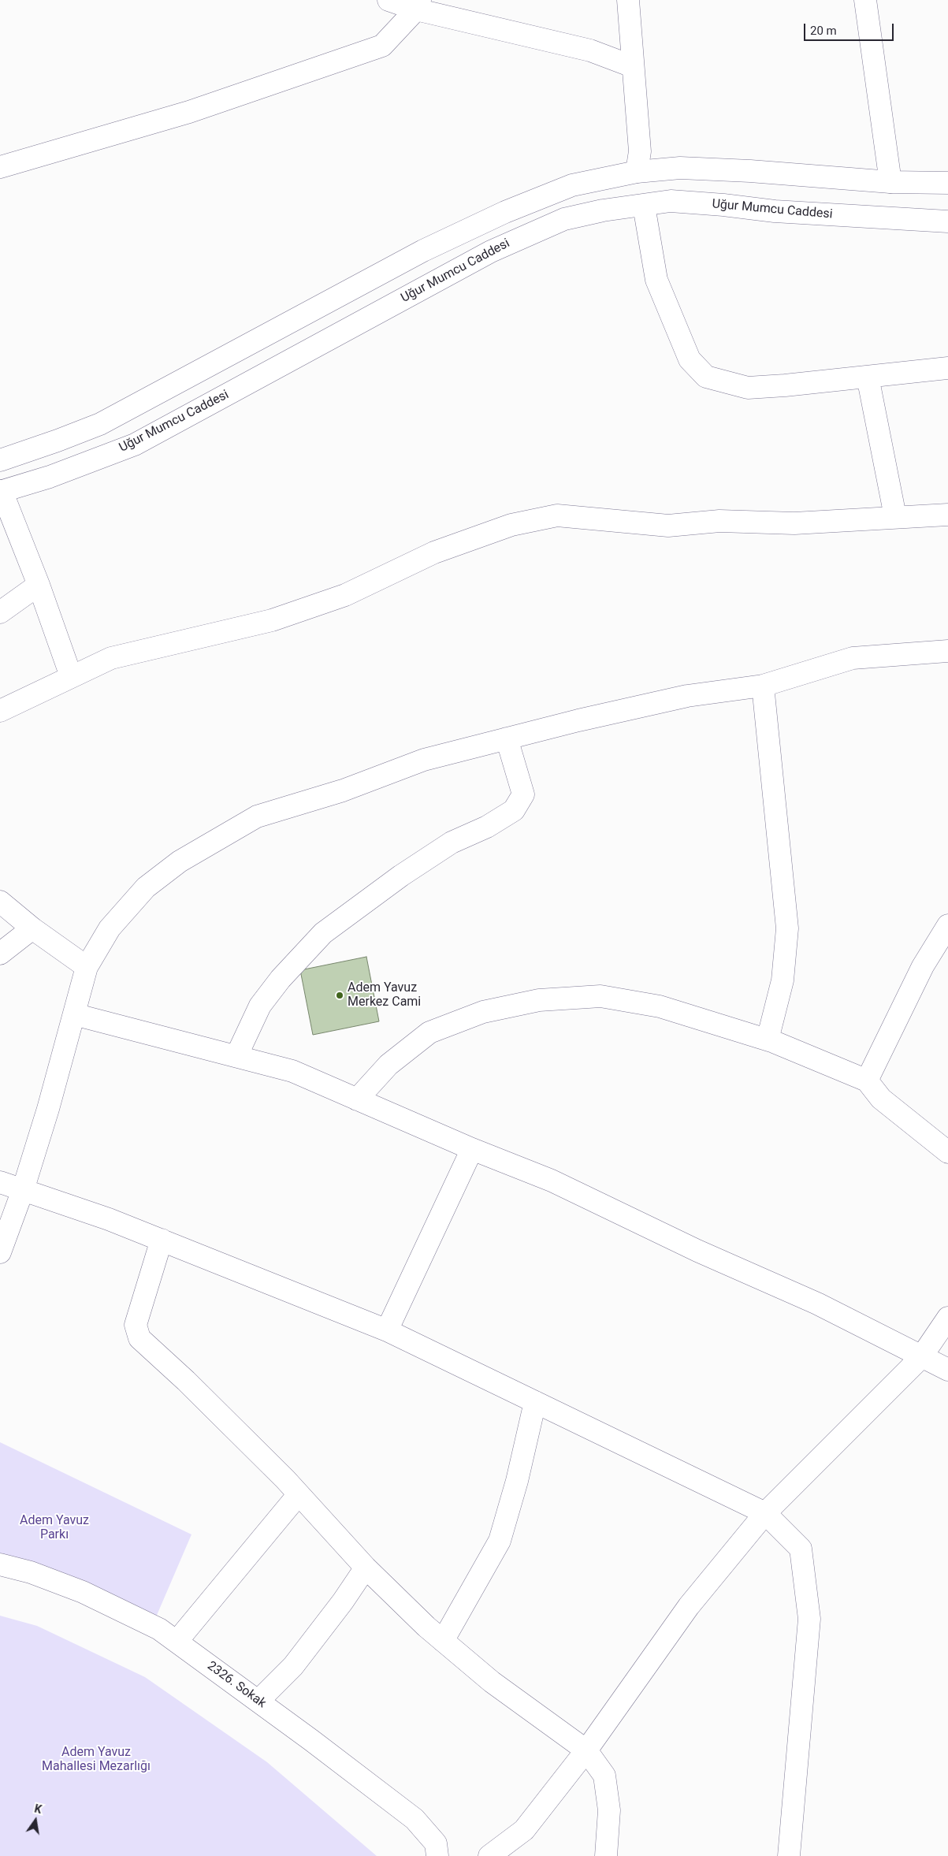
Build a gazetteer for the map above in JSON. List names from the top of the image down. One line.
{"streets":{"street":["Uğur Mumcu Caddesi","2326. Sokak"]},"parks":["Adem Yavuz Parkı","Adem Yavuz Mahallesi Mezarlığı"],"places":["Adem Yavuz Merkez Cami"],"scale_bar":"20 m","north":"top"}
